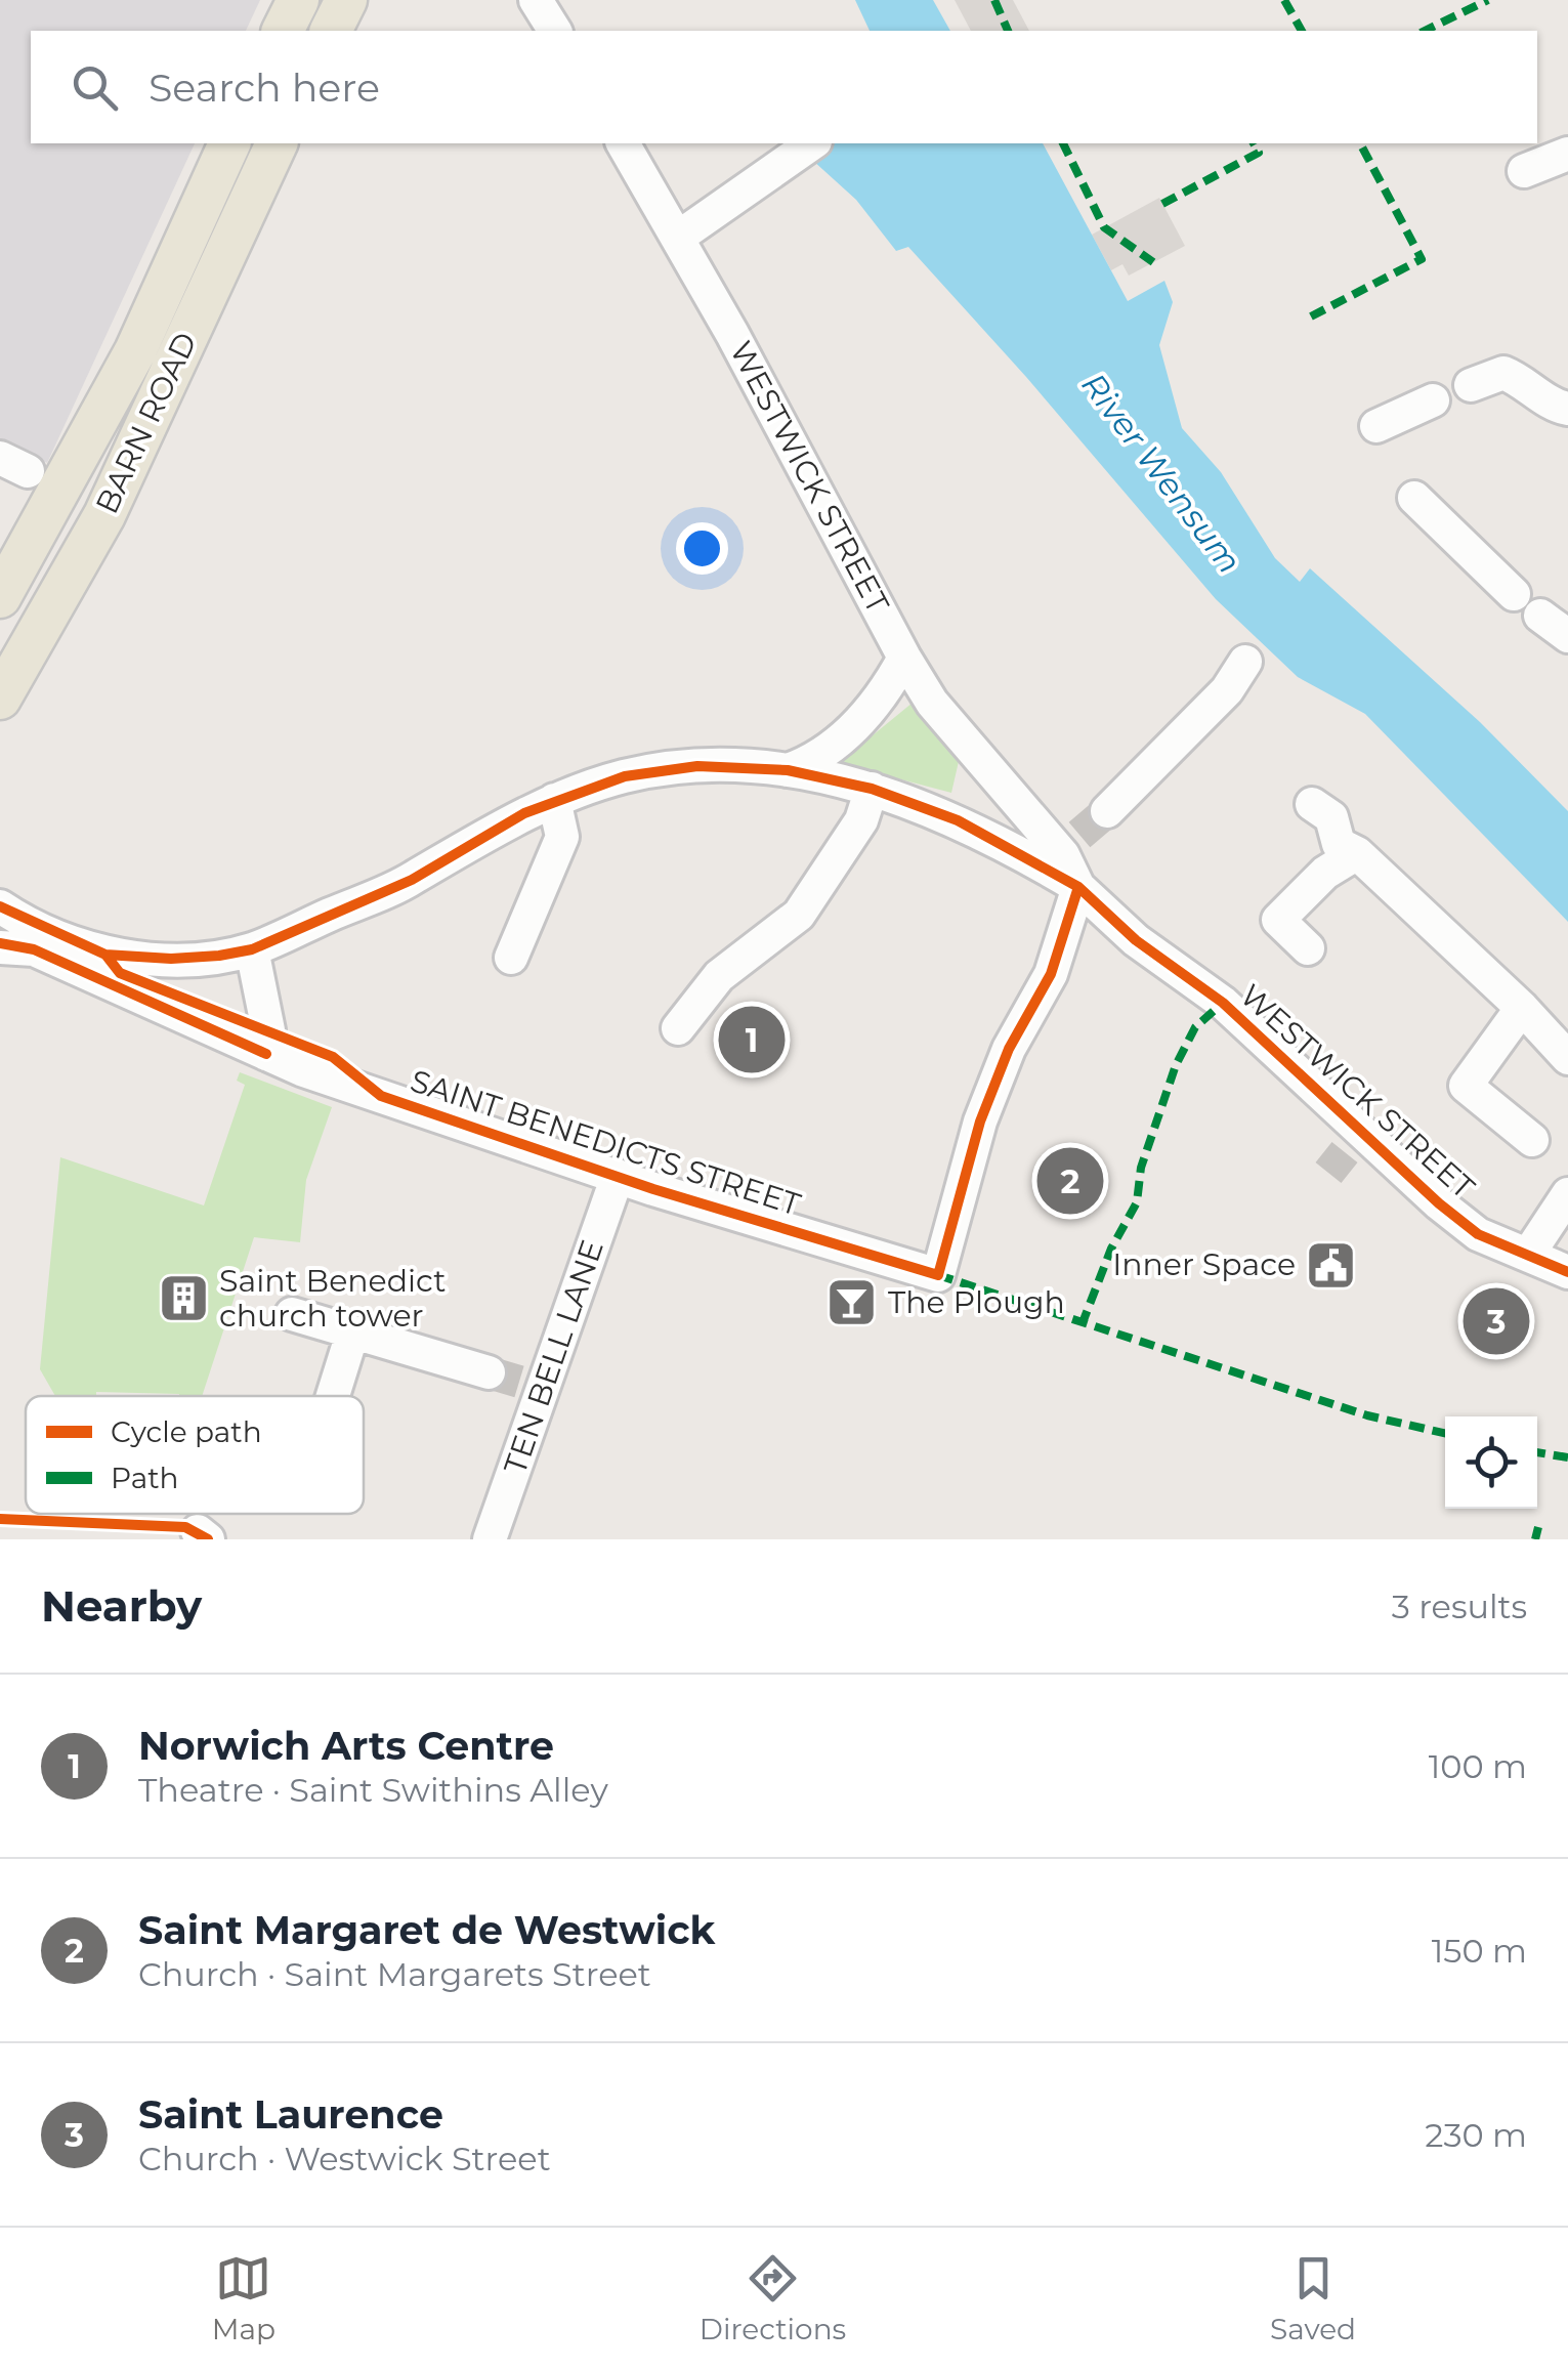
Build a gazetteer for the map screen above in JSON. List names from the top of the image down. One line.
{"streets":{"main road":["BARN ROAD"],"street":["WESTWICK STREET","SAINT BENEDICTS STREET","TEN BELL LANE"]},"crossings":[["WESTWICK STREET","SAINT BENEDICTS STREET"],["SAINT BENEDICTS STREET","TEN BELL LANE"]],"water":["River Wensum"],"places":{"public building":["Inner Space"],"building":["Saint Benedict church tower"],"bar":["The Plough"]},"legend":["Cycle path","Path"],"page":{"search":"Search here","pins":["1","2","3"],"heading":["Nearby","3 results"],"list":[{"mark":"1","name":"Norwich Arts Centre","note":"Theatre · Saint Swithins Alley","value":"100 m"},{"mark":"2","name":"Saint Margaret de Westwick","note":"Church · Saint Margarets Street","value":"150 m"},{"mark":"3","name":"Saint Laurence","note":"Church · Westwick Street","value":"230 m"}],"nav":["Map","Directions","Saved"]}}
